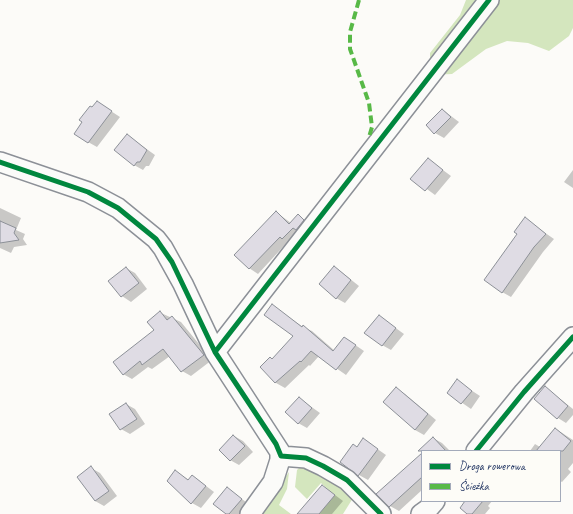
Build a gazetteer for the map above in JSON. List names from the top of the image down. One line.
{"legend":["Droga rowerowa","Ścieżka"]}
